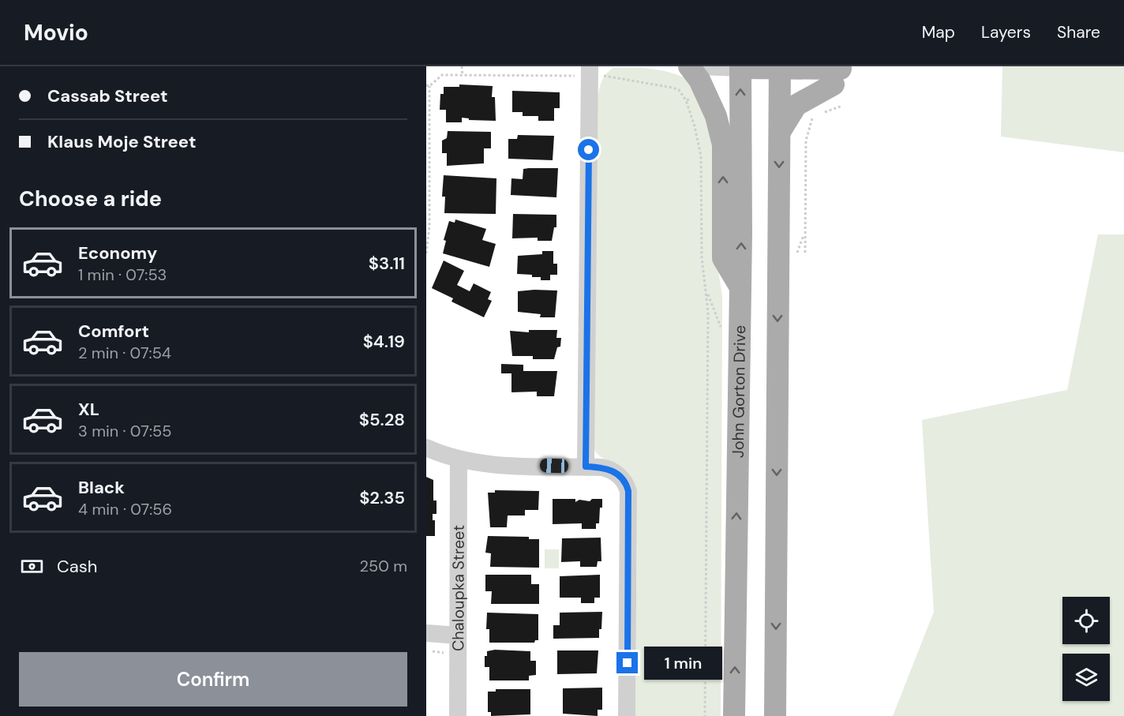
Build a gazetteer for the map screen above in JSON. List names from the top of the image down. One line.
{"streets":{"main road":["John Gorton Drive"],"street":["Chaloupka Street"]},"page":{"header":"Movio","nav":["Map","Layers","Share"],"banner":["Cassab Street","Klaus Moje Street"],"heading":"Choose a ride","list":[{"name":"Economy","note":"1 min · 07:53","value":"$3.11"},{"name":"Comfort","note":"2 min · 07:54","value":"$4.19"},{"name":"XL","note":"3 min · 07:55","value":"$5.28"},{"name":"Black","note":"4 min · 07:56","value":"$2.35"}],"pay":["Cash","250 m"],"buttons":"Confirm","bubble":"1 min"}}
